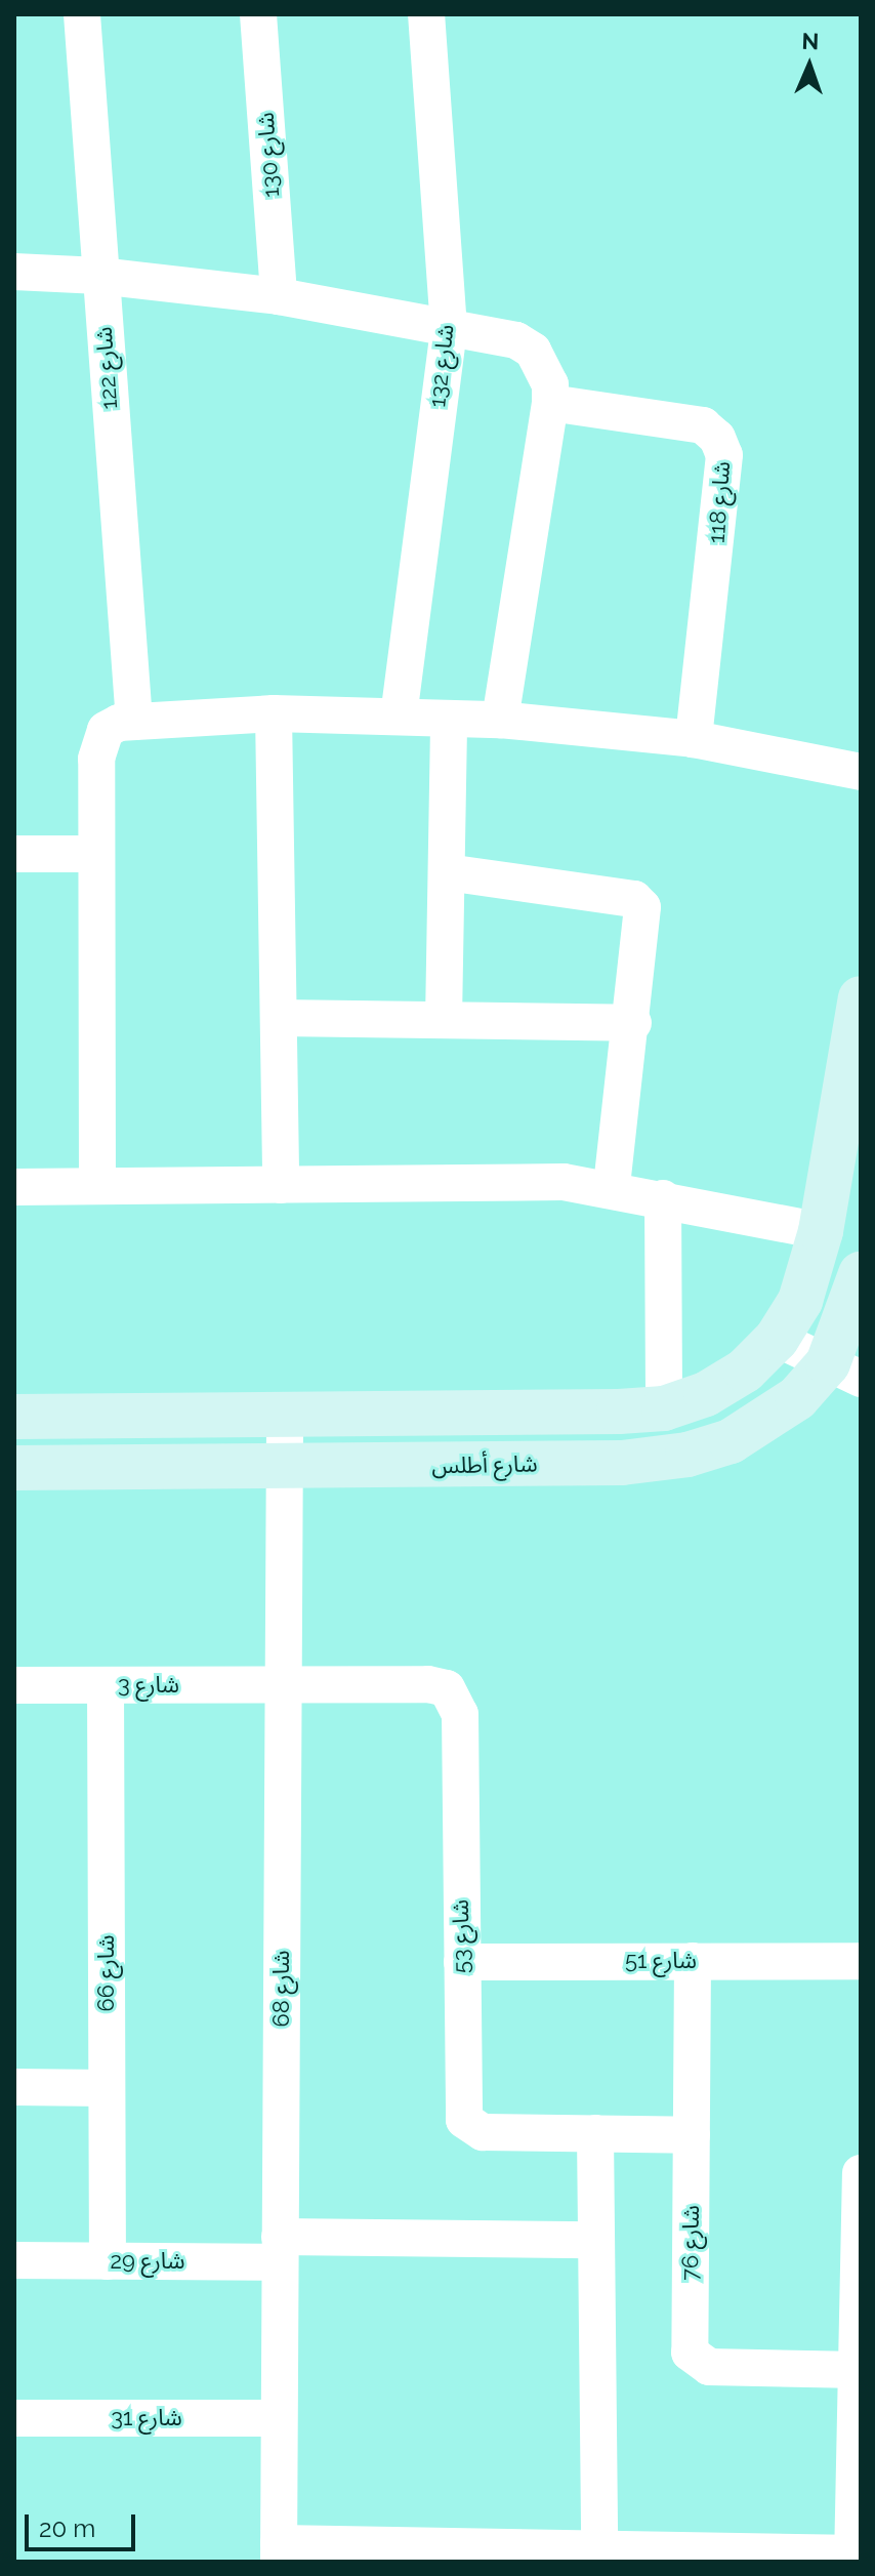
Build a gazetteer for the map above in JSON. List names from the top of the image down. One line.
{"streets":{"street":["شارع 130","شارع 132","شارع 122","شارع 118","شارع أطلس","شارع 3","شارع 53","شارع 51","شارع 66","شارع 68","شارع 76","شارع 29","شارع 31"]},"crossings":[["شارع أطلس","شارع 68"],["شارع 3","شارع 53"],["شارع 3","شارع 66"],["شارع 3","شارع 68"],["شارع 53","شارع 51"],["شارع 53","شارع 68"],["شارع 53","شارع 76"],["شارع 51","شارع 76"],["شارع 66","شارع 29"],["شارع 68","شارع 29"],["شارع 68","شارع 31"]],"scale_bar":"20 m","north":"top"}
